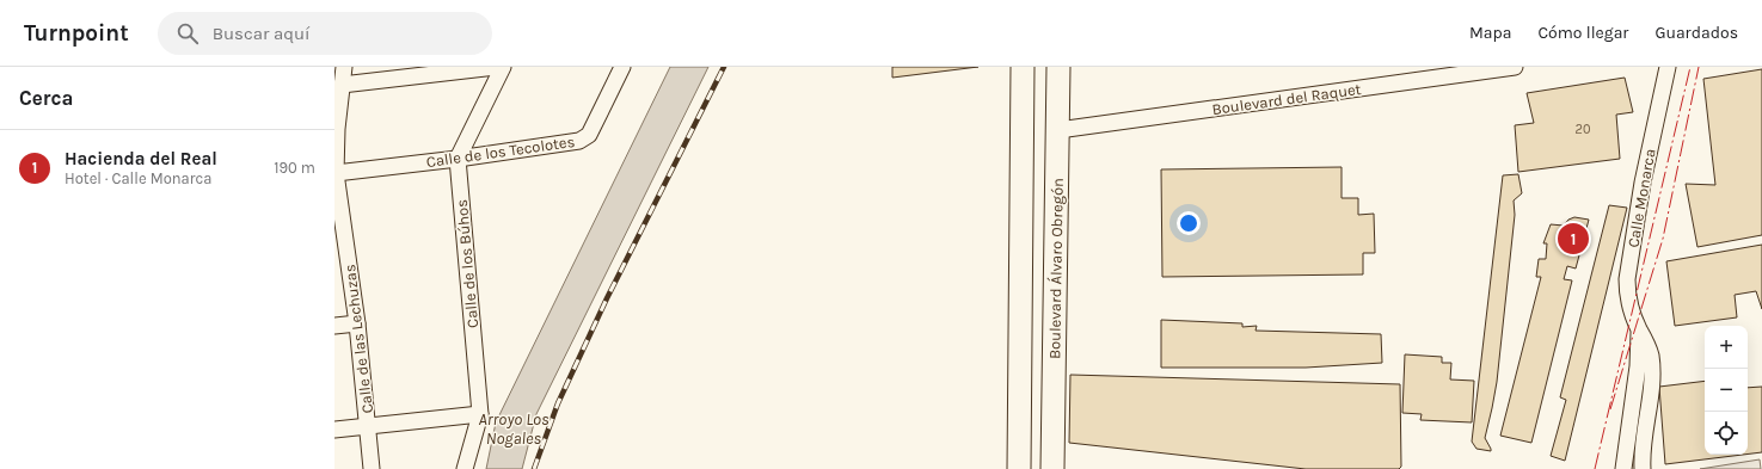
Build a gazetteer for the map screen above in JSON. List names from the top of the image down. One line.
{"streets":{"highway":["Boulevard Álvaro Obregón"],"street":["Boulevard del Raquet","Calle de los Tecolotes","Calle Monarca","Calle de los Búhos","Calle de las Lechuzas"]},"crossings":[["Boulevard del Raquet","Boulevard Álvaro Obregón"],["Calle de los Tecolotes","Calle de los Búhos"],["Calle de los Tecolotes","Calle de las Lechuzas"]],"water":["Arroyo Los Nogales"],"house_numbers":["20"],"page":{"header":"Turnpoint","search":"Buscar aquí","nav":["Mapa","Cómo llegar","Guardados"],"heading":"Cerca","list":[{"mark":"1","name":"Hacienda del Real","note":"Hotel · Calle Monarca","value":"190 m"}],"pins":"1","map_buttons":["+","−"]}}
